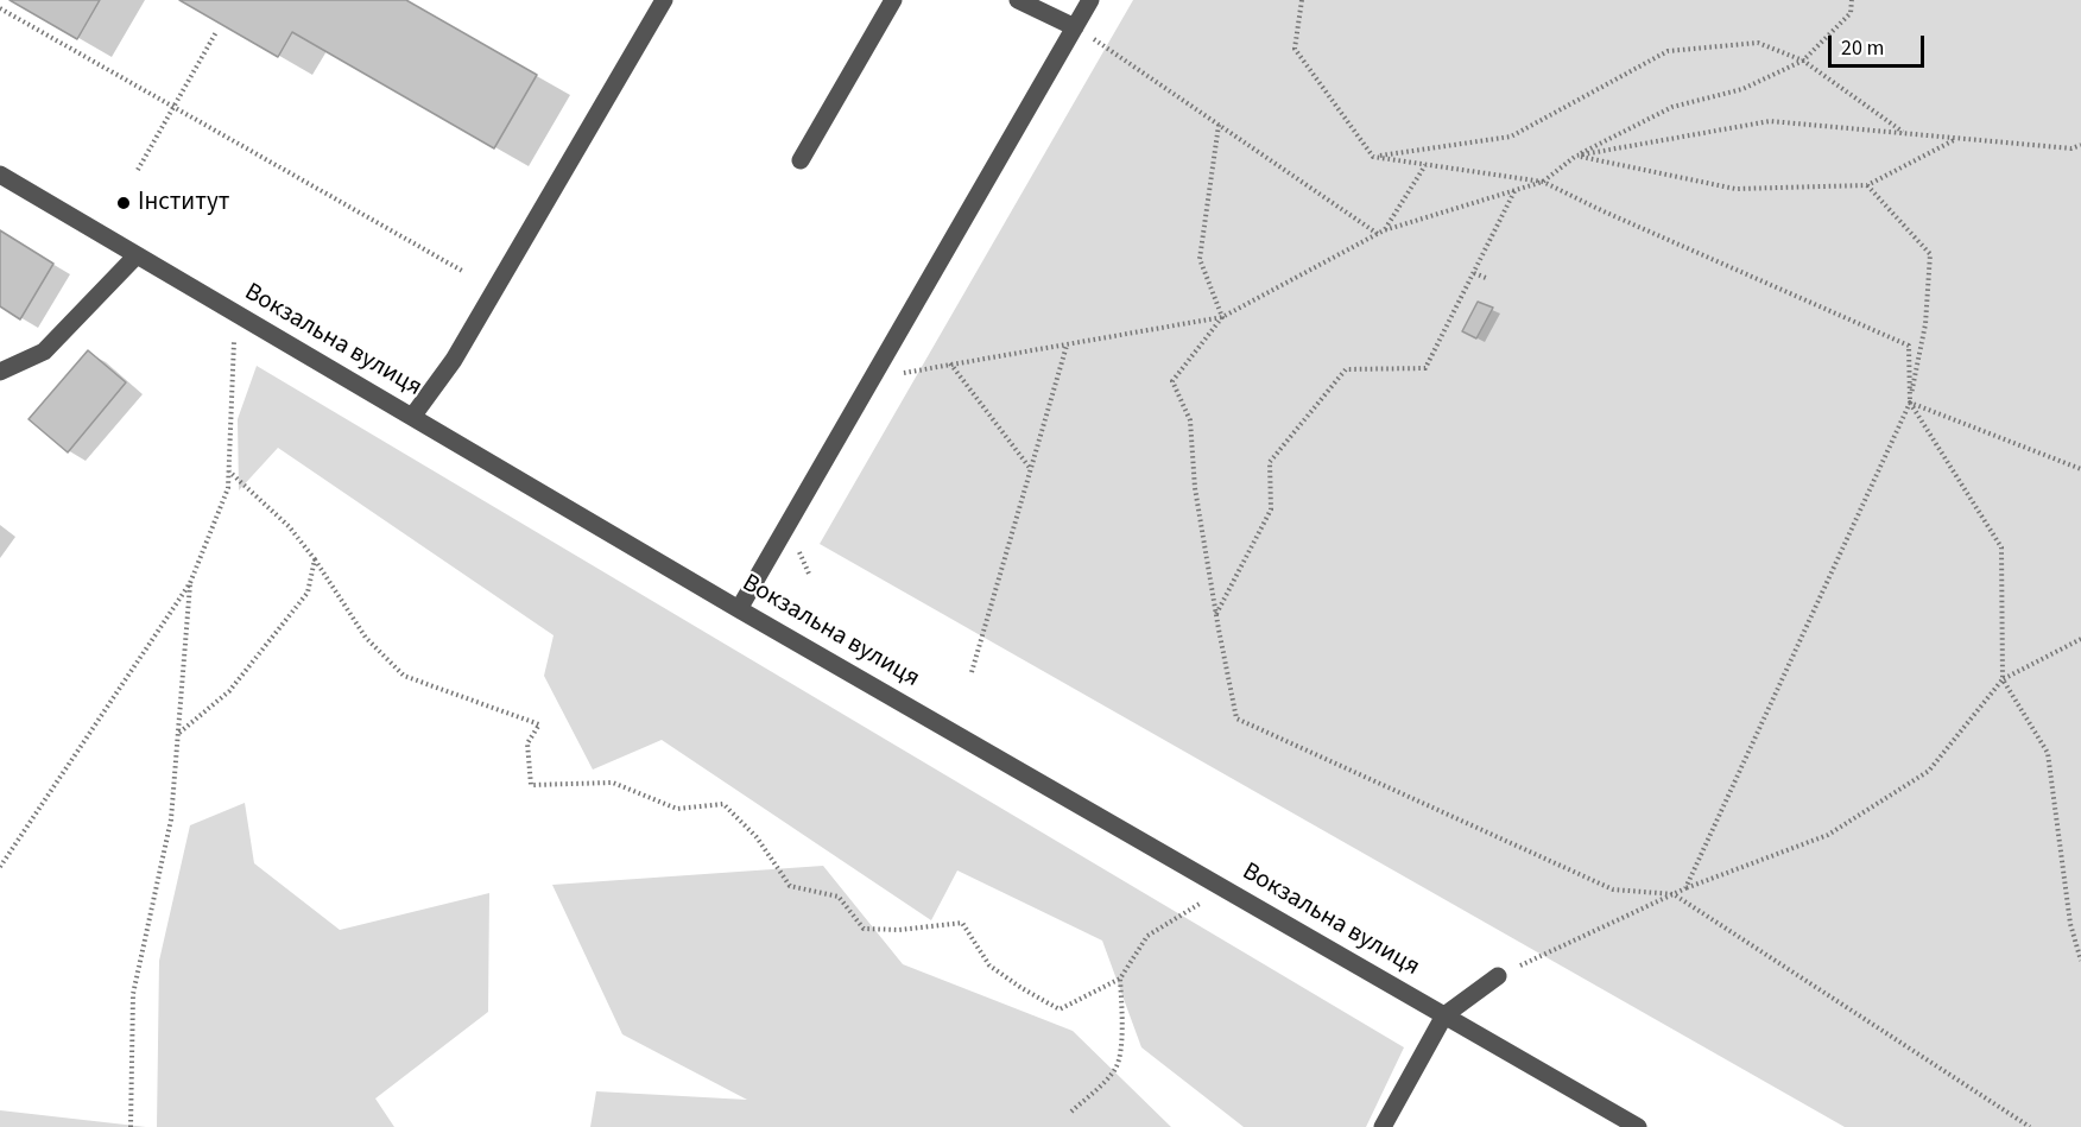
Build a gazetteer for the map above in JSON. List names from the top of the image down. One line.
{"streets":{"street":["Вокзальна вулиця"]},"places":["Інститут"],"scale_bar":"20 m"}
